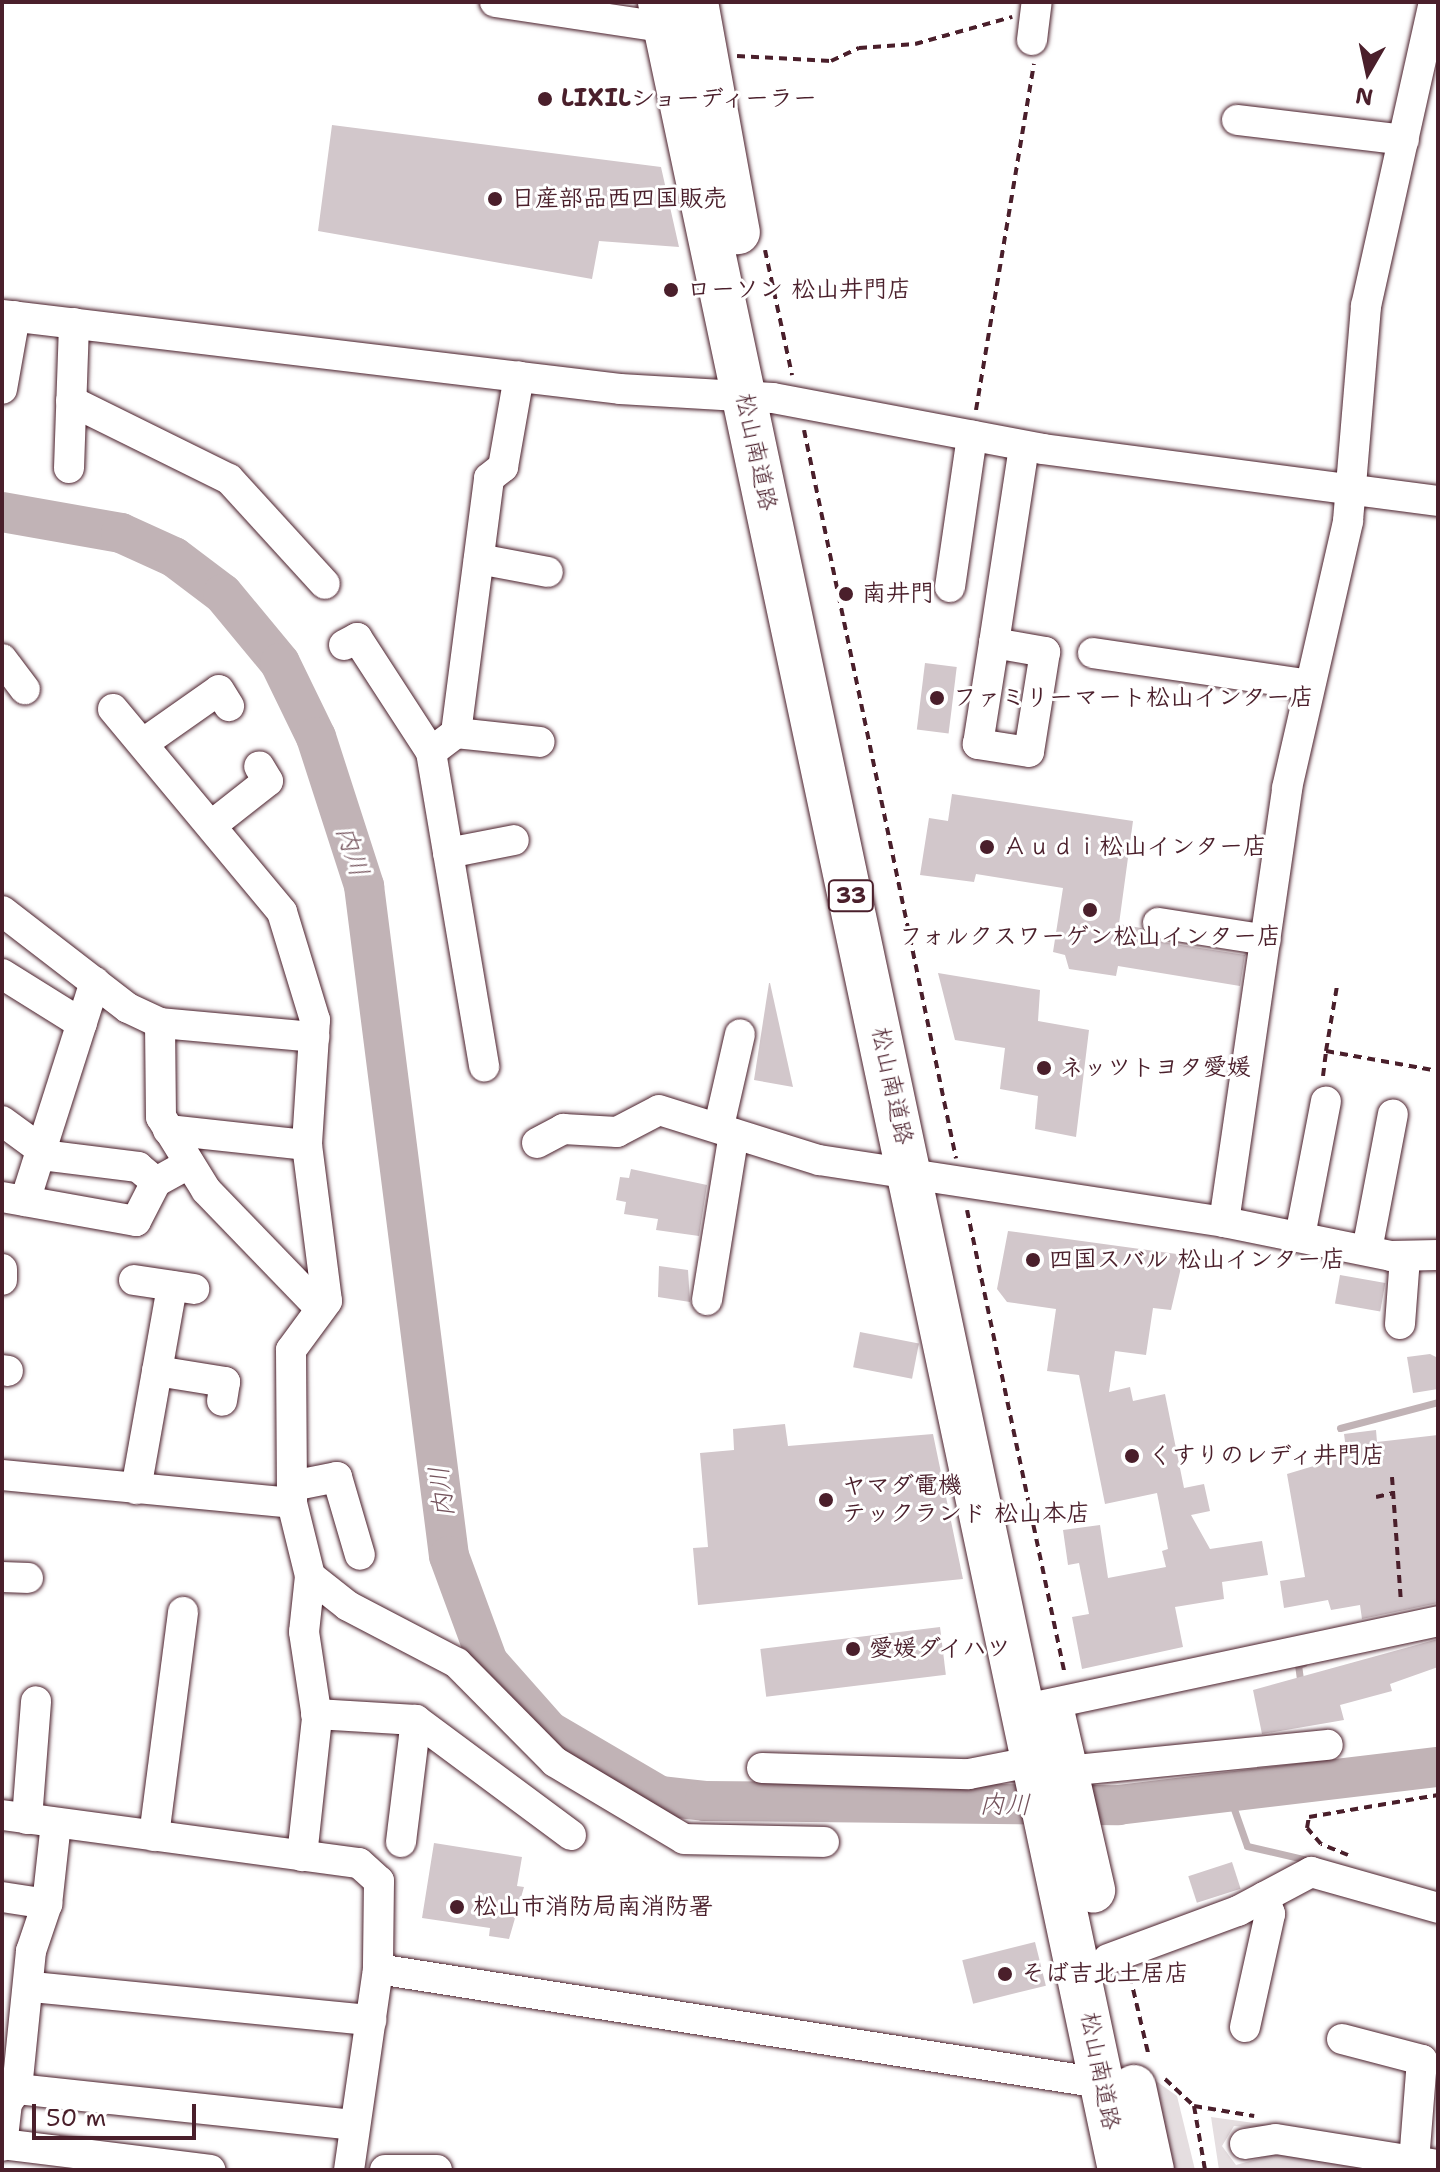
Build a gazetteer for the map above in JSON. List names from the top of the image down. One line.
{"streets":{"highway":["松山南道路","33"]},"water":["内川"],"places":["LIXILショーディーラー","日産部品西四国販売","ローソン 松山井門店","南井門","ファミリーマート松山インター店","Ａｕｄｉ松山インター店","フォルクスワーゲン松山インター店","ネッツトヨタ愛媛","四国スバル 松山インター店","くすりのレディ井門店","ヤマダ電機 テックランド 松山本店","愛媛ダイハツ","松山市消防局南消防署","そば吉北土居店"],"scale_bar":"50 m","north":"bottom"}
